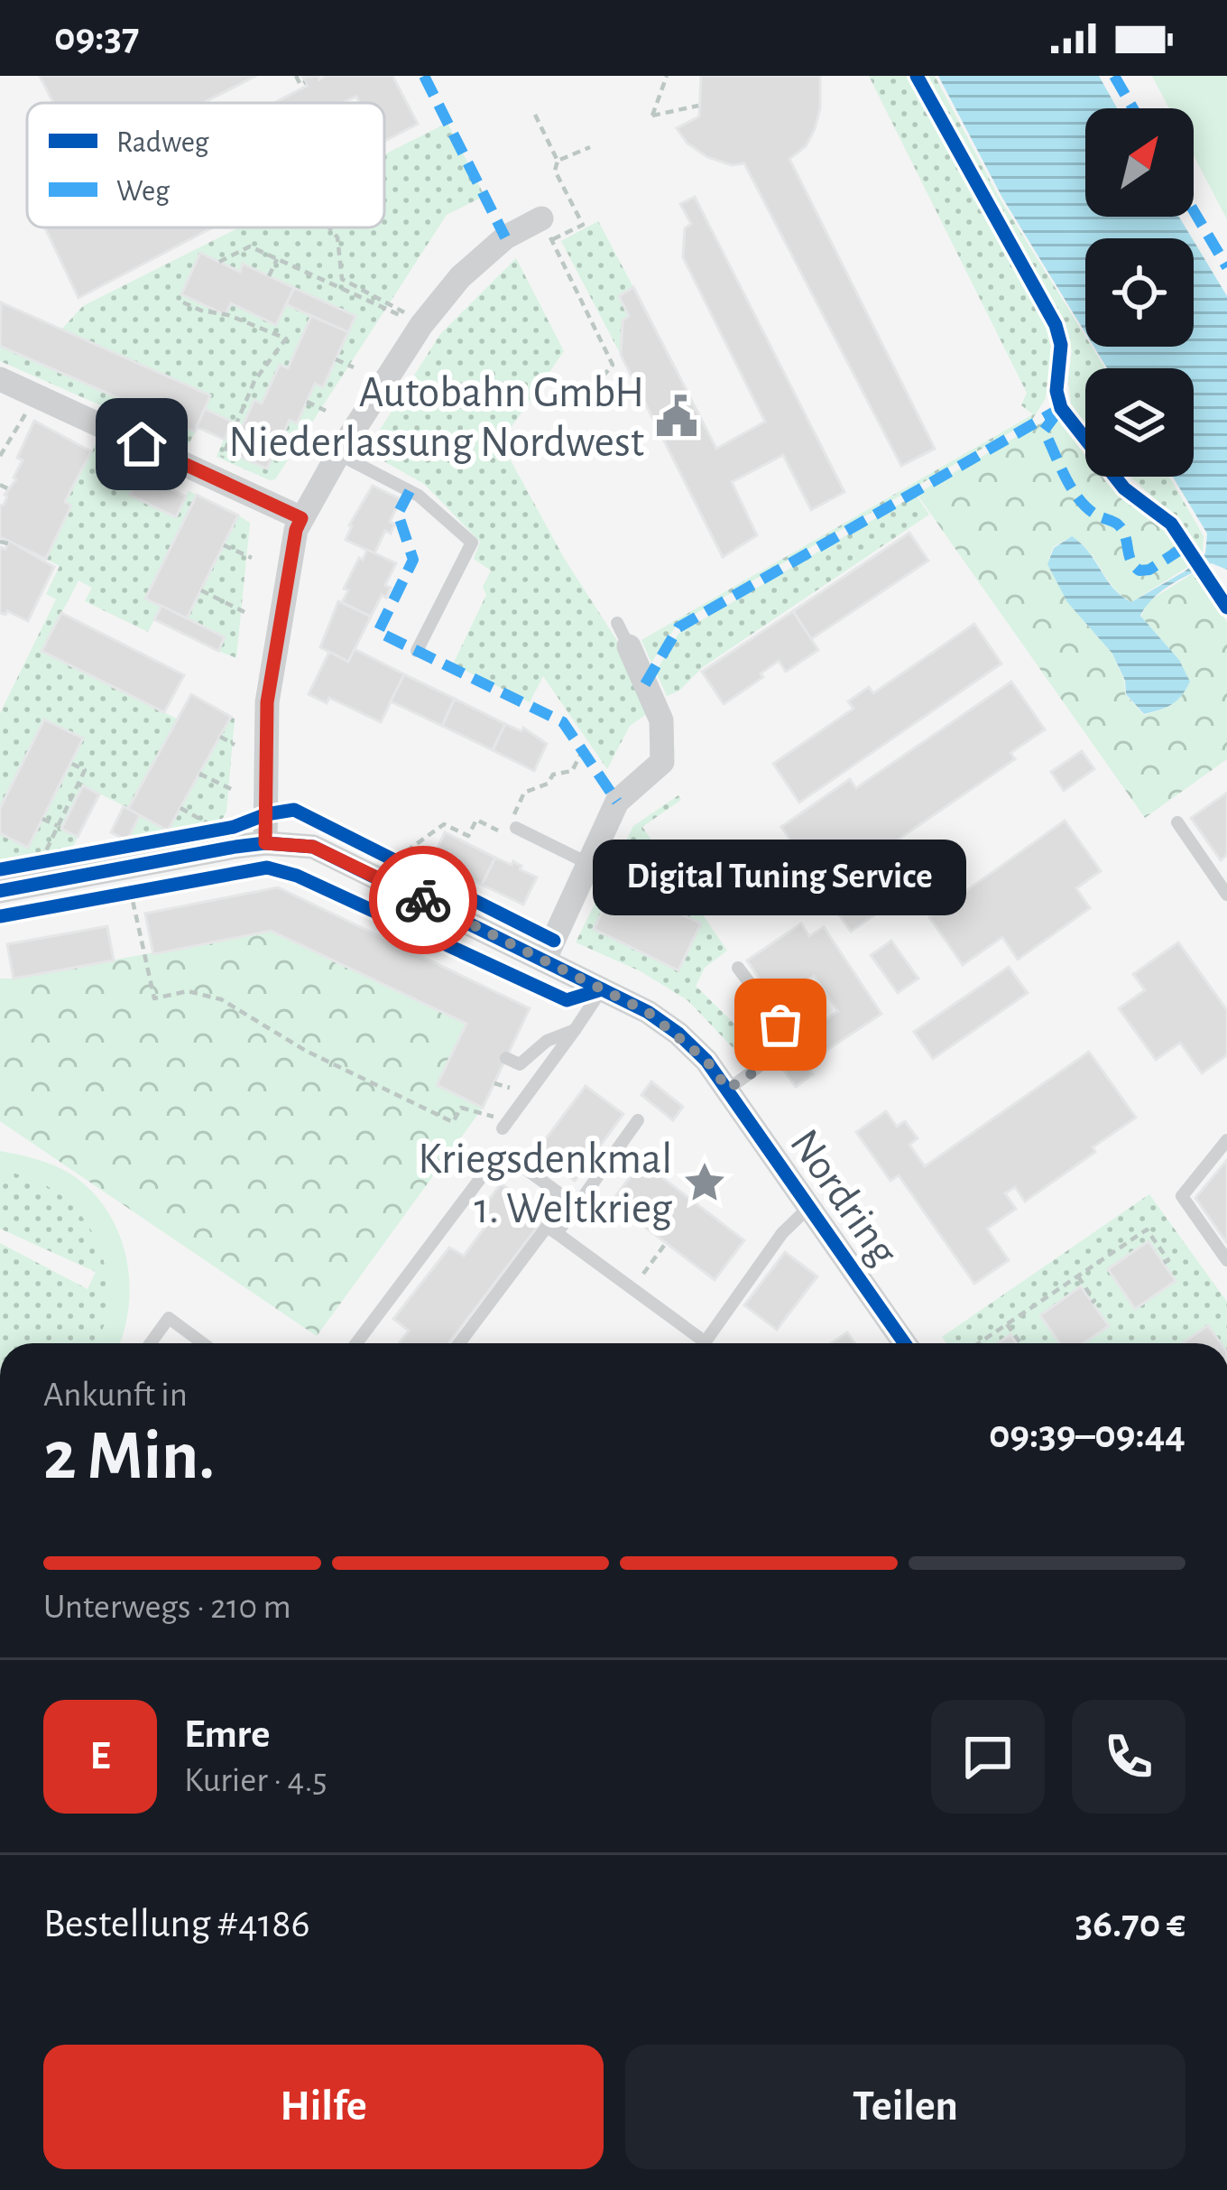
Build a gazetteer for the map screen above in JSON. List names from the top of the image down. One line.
{"streets":{"street":["Nordring"]},"places":{"public building":["Autobahn GmbH Niederlassung Nordwest"],"other":["Digital Tuning Service"],"place":["Kriegsdenkmal 1. Weltkrieg"]},"legend":["Radweg","Weg"],"north":"top right","page":{"status":"09:37","bubble":"Digital Tuning Service","heading":["2 Min.","Ankunft in","09:39–09:44"],"panel":["Emre","Kurier · 4.5","Bestellung #4186","36.70 €"],"bar":"Unterwegs · 210 m","round":"E","buttons":["Hilfe","Teilen"]}}
